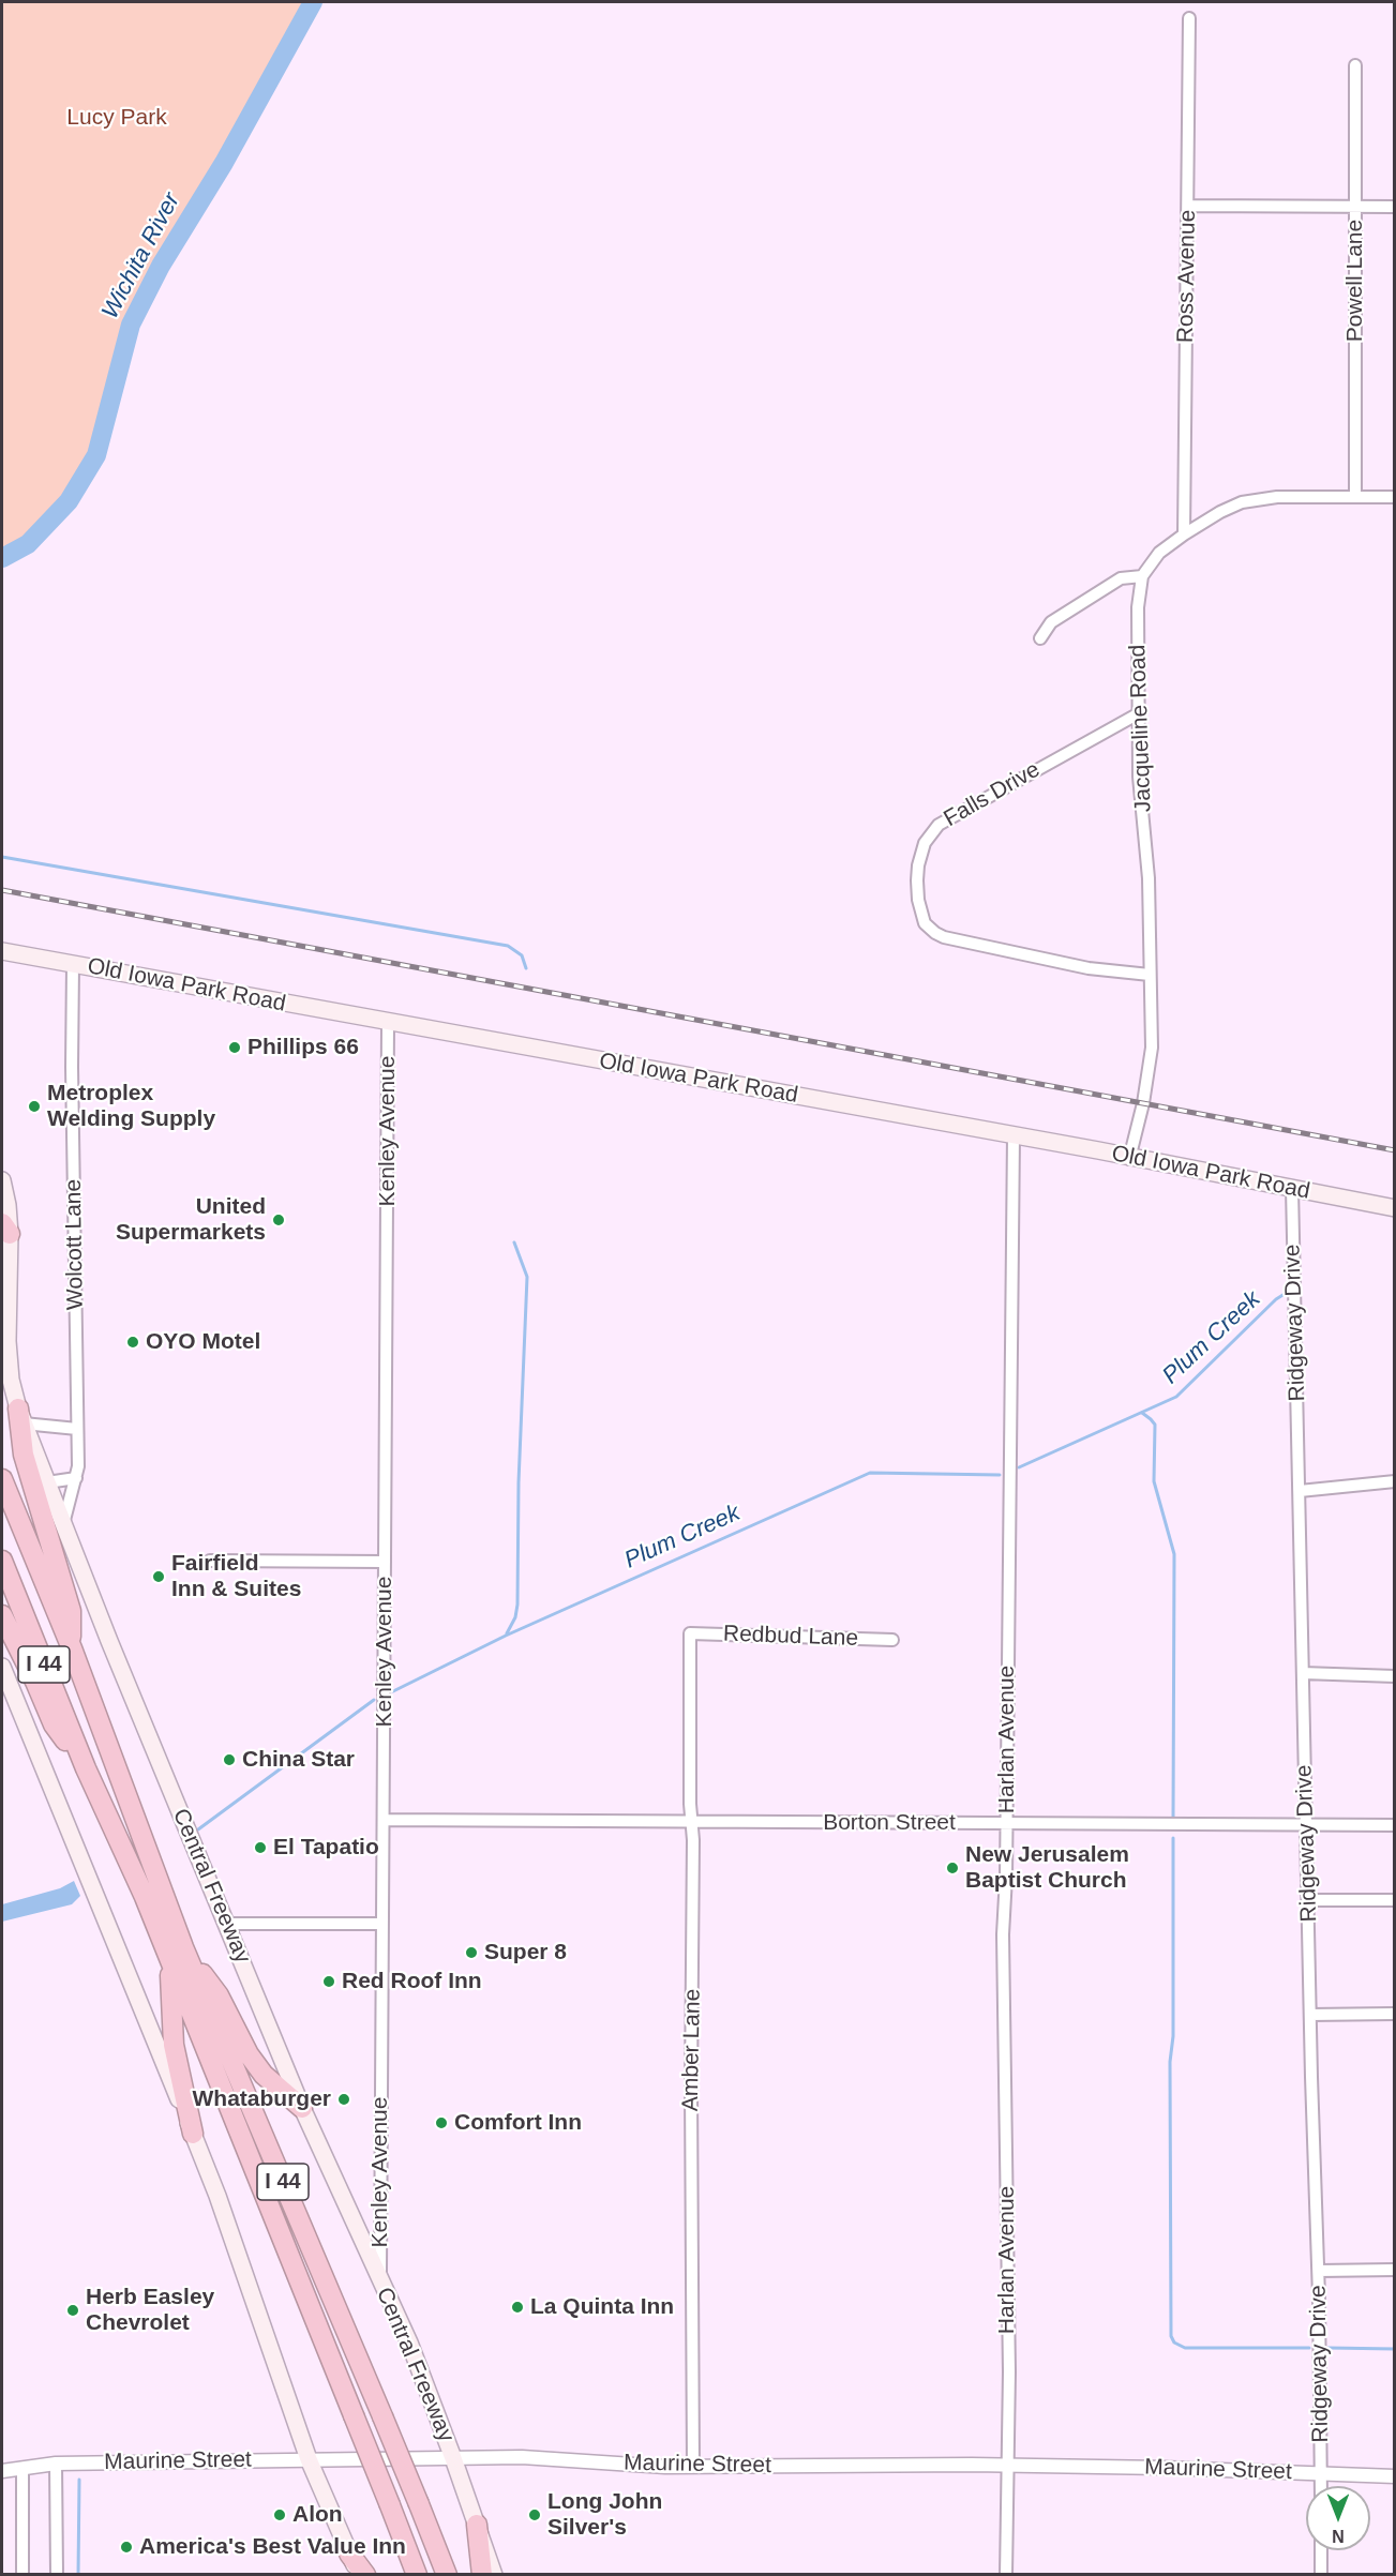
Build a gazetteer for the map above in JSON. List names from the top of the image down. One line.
{"streets":{"highway":["I 44","Central Freeway"],"main road":["Old Iowa Park Road"],"street":["Ross Avenue","Powell Lane","Jacqueline Road","Falls Drive","Kenley Avenue","Wolcott Lane","Ridgeway Drive","Redbud Lane","Harlan Avenue","Borton Street","Amber Lane","Maurine Street"]},"crossings":[["Ross Avenue","Jacqueline Road"],["Powell Lane","Jacqueline Road"],["Jacqueline Road","Falls Drive"],["Jacqueline Road","Old Iowa Park Road"],["Old Iowa Park Road","Kenley Avenue"],["Old Iowa Park Road","Wolcott Lane"],["Old Iowa Park Road","Ridgeway Drive"],["Old Iowa Park Road","Harlan Avenue"],["Kenley Avenue","Borton Street"],["Kenley Avenue","Central Freeway"],["Wolcott Lane","Central Freeway"],["Ridgeway Drive","Borton Street"],["Ridgeway Drive","Maurine Street"],["Redbud Lane","Amber Lane"],["Harlan Avenue","Borton Street"],["Harlan Avenue","Maurine Street"],["Borton Street","Amber Lane"],["Central Freeway","Maurine Street"],["Amber Lane","Maurine Street"]],"water":["Wichita River","Plum Creek"],"parks":["Lucy Park"],"places":["Phillips 66","Metroplex Welding Supply","United Supermarkets","OYO Motel","Fairfield Inn & Suites","China Star","El Tapatio","New Jerusalem Baptist Church","Super 8","Red Roof Inn","Whataburger","Comfort Inn","La Quinta Inn","Herb Easley Chevrolet","Alon","Long John Silver's","America's Best Value Inn"],"north":"bottom"}
